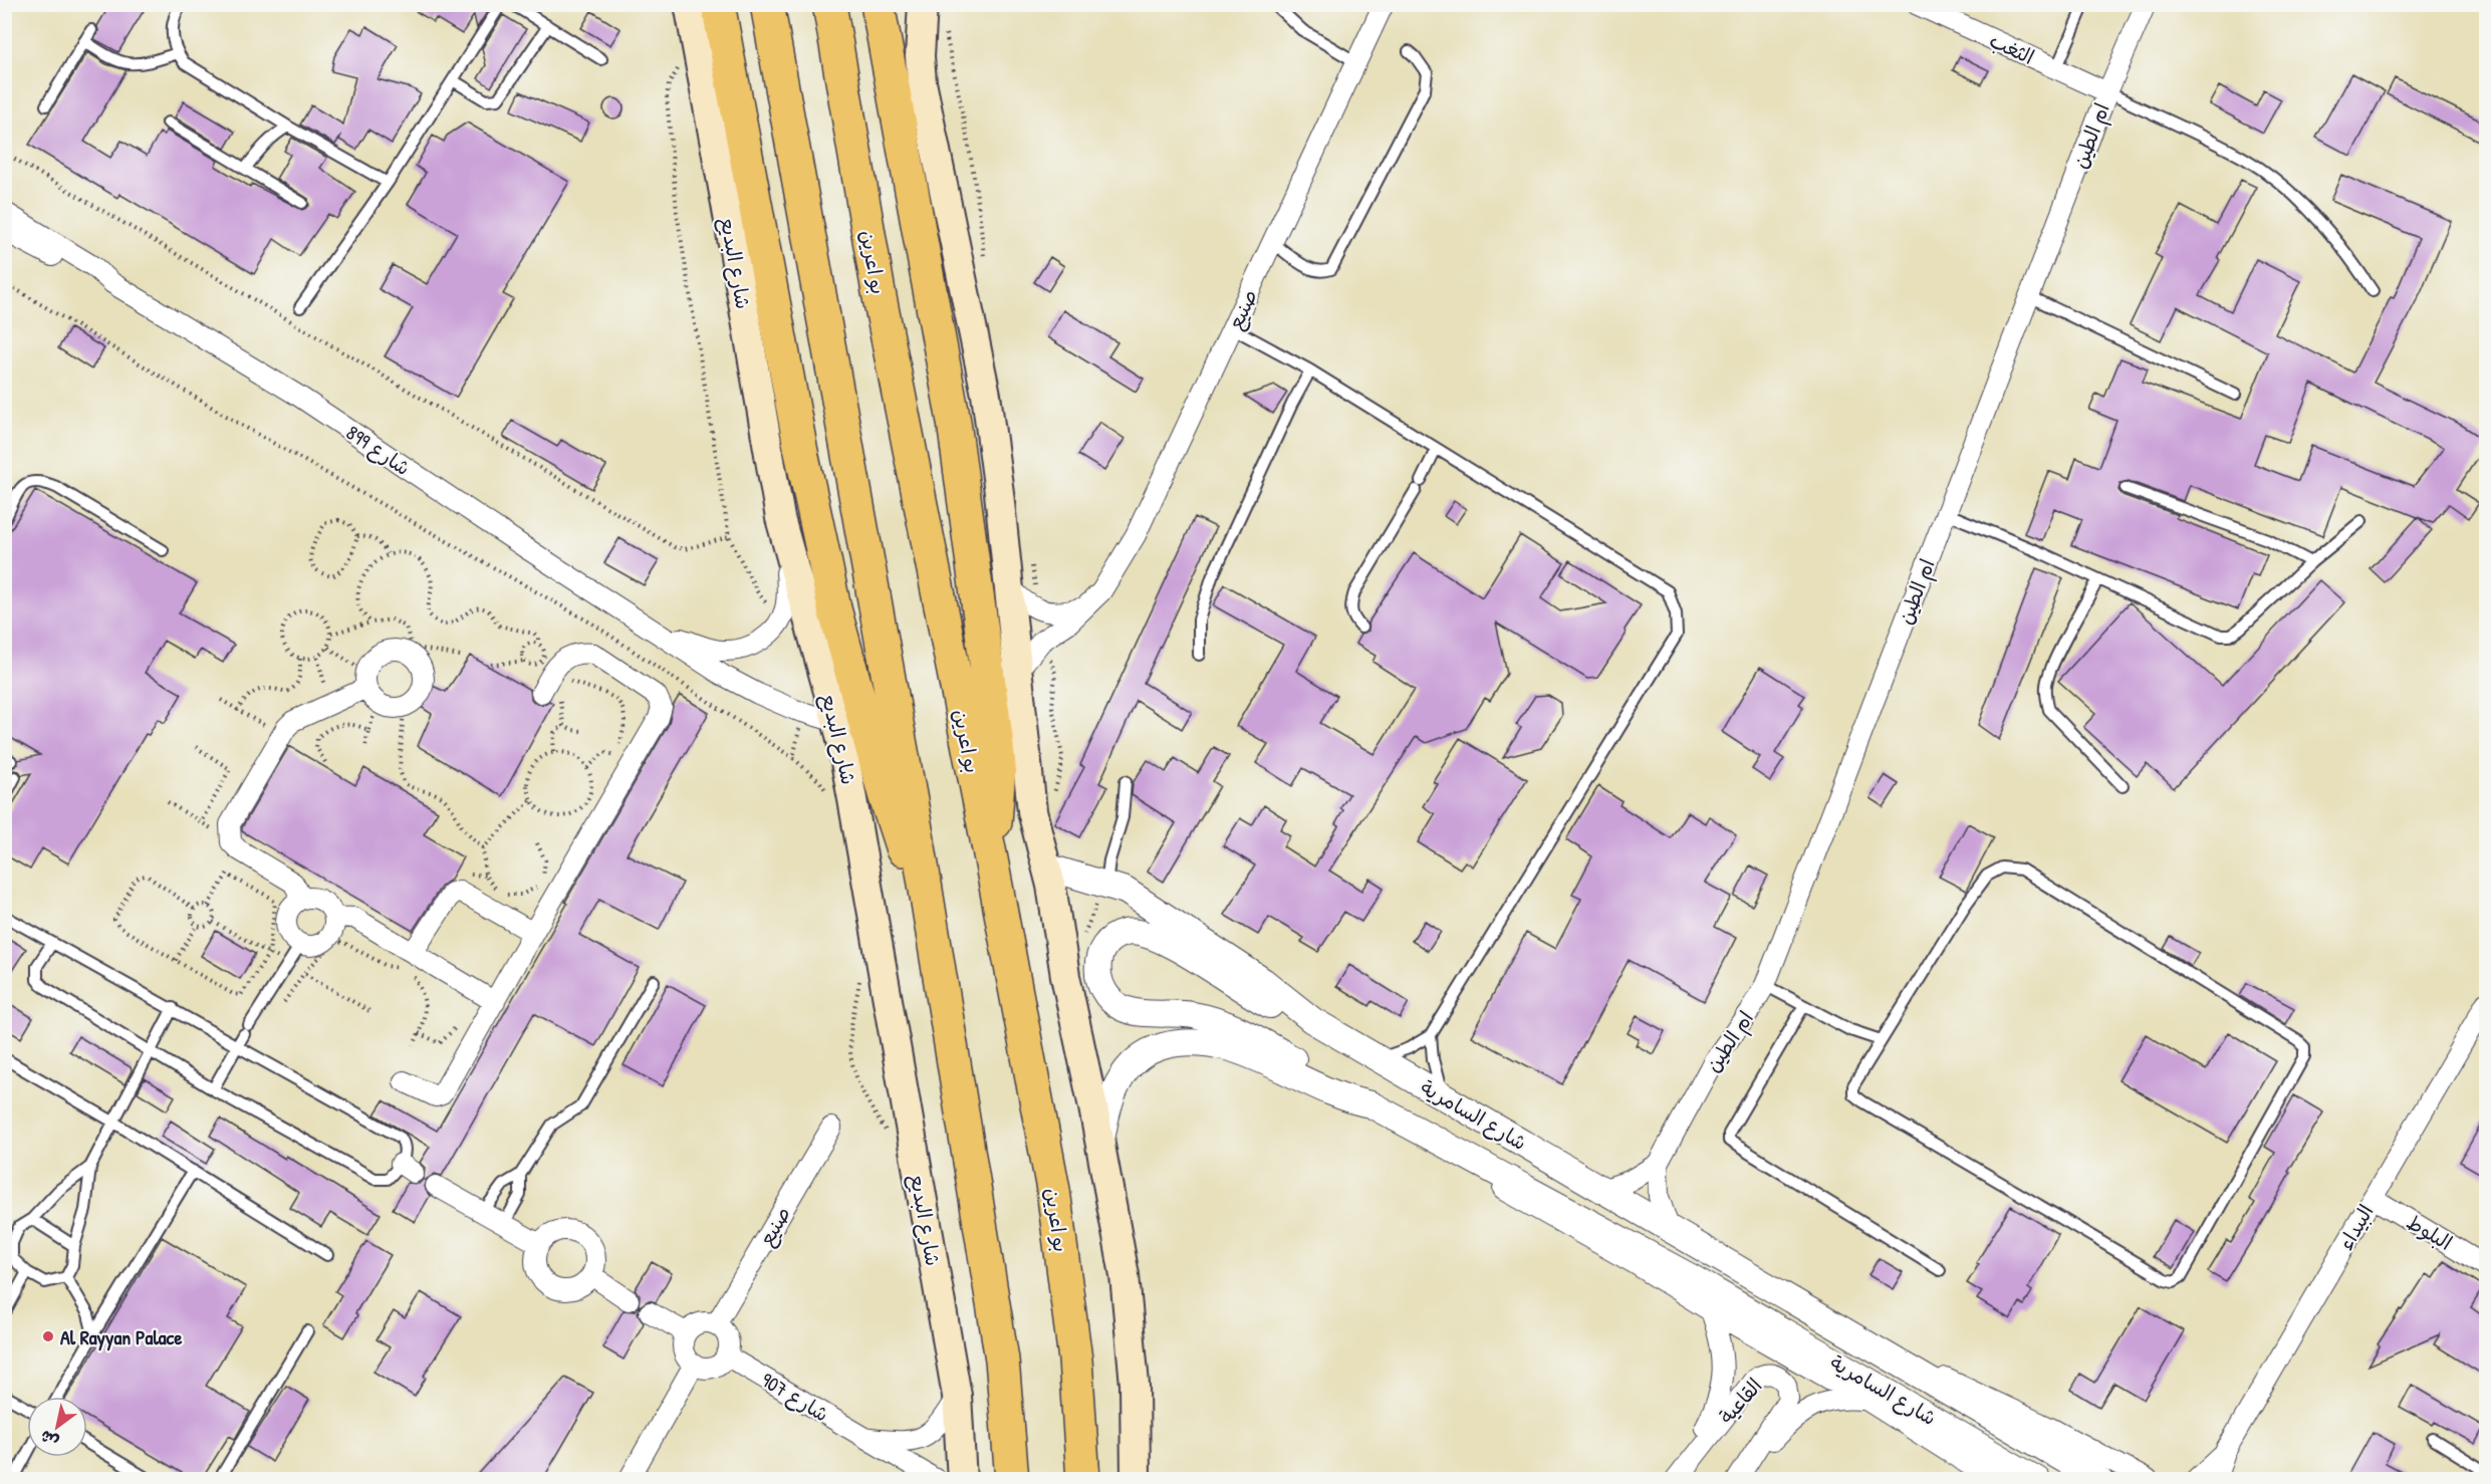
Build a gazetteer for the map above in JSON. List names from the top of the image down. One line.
{"streets":{"highway":["بو اعرين"],"main road":["شارع البديع"],"street":["الثغب","ام الطين","صنيع","شارع 899","شارع السامرية","البيداء","البلوط","شارع 907","القاعية"]},"crossings":[["الثغب","ام الطين"],["شارع البديع","شارع 899"],["شارع البديع","شارع 907"],["صنيع","شارع 907"],["شارع السامرية","القاعية"],["البيداء","البلوط"]],"places":["Al Rayyan Palace"],"north":"bottom left"}
